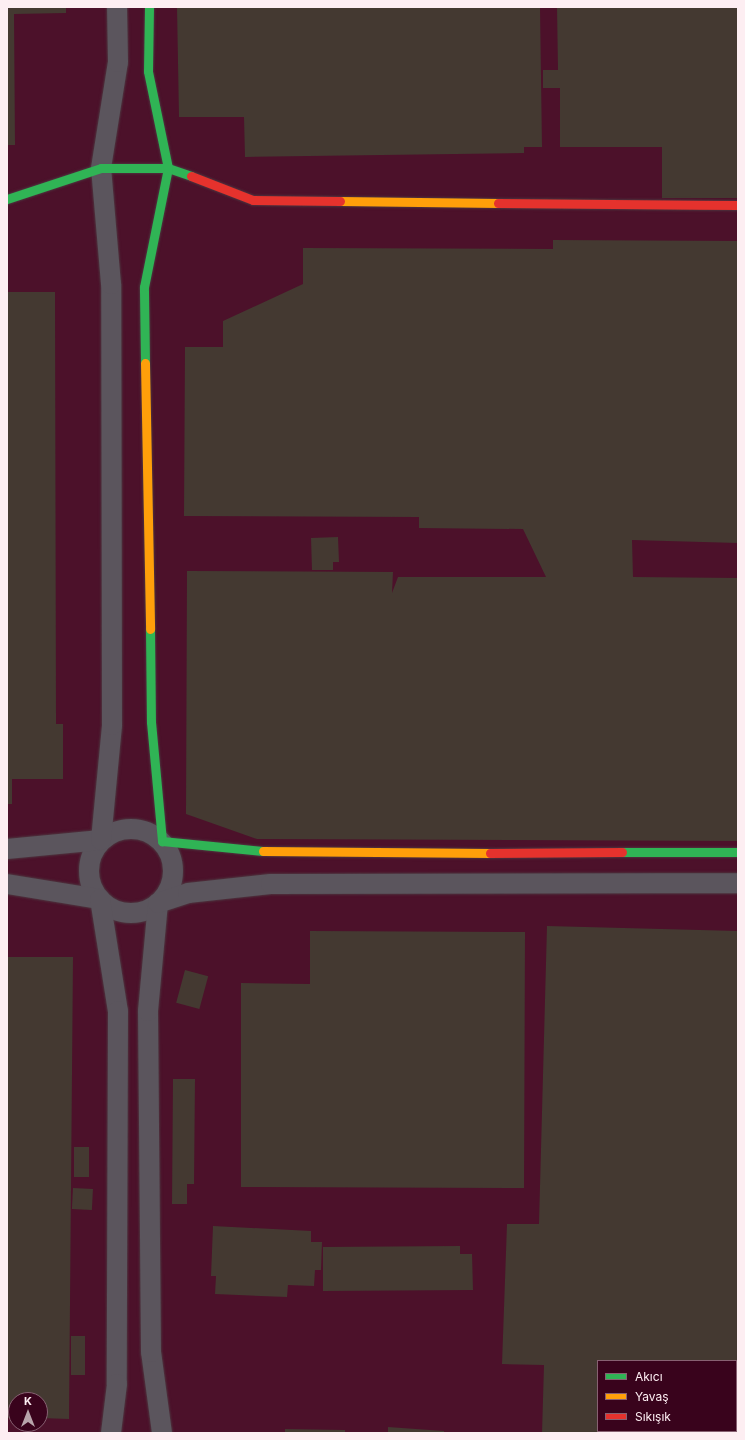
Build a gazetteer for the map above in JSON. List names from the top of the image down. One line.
{"legend":["Akıcı","Yavaş","Sıkışık"],"north":"top"}
